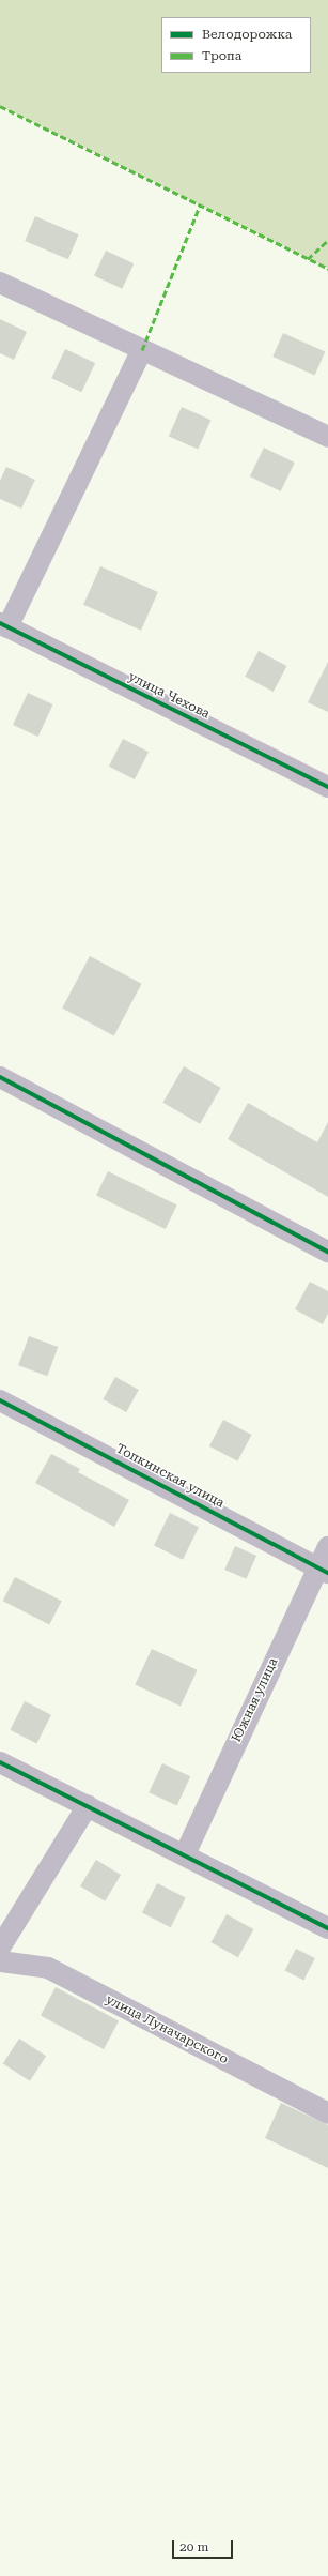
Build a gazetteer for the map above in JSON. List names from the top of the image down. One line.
{"streets":{"street":["улица Чехова","Топкинская улица","Южная улица","улица Луначарского"]},"crossings":[["Топкинская улица","Южная улица"]],"legend":["Велодорожка","Тропа"],"scale_bar":"20 m"}
